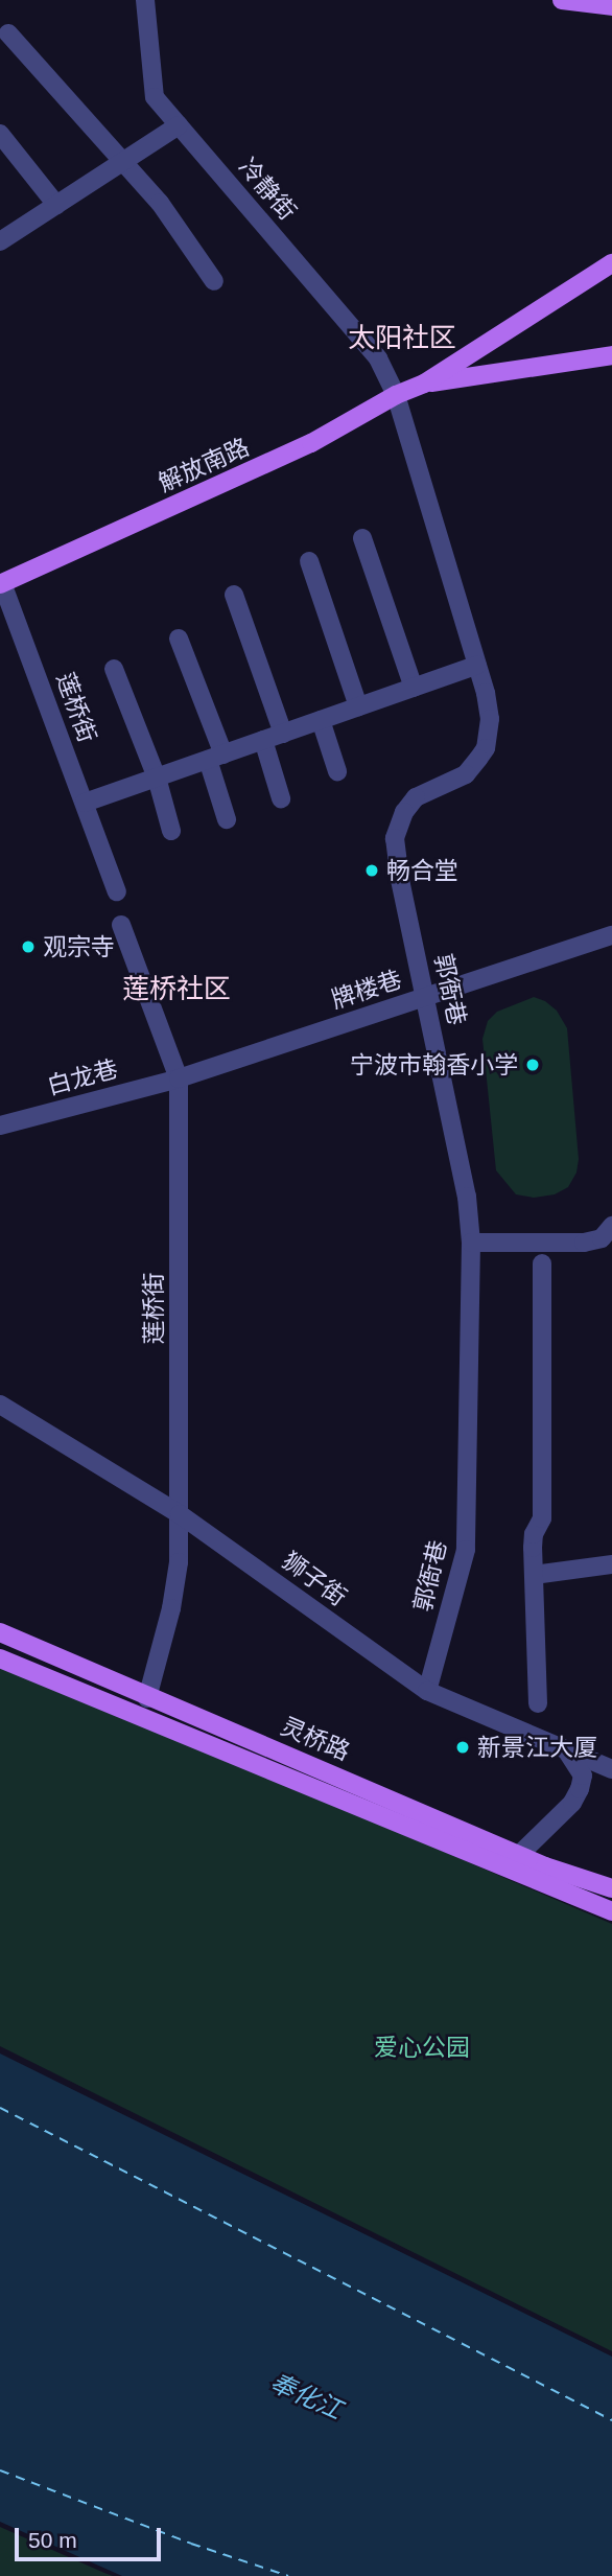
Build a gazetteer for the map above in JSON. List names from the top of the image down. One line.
{"streets":{"main road":["解放南路","灵桥路"],"street":["冷静街","莲桥街","牌楼巷","郭衙巷","白龙巷","狮子街"]},"crossings":[["冷静街","解放南路"],["冷静街","郭衙巷"],["解放南路","莲桥街"],["解放南路","郭衙巷"],["莲桥街","牌楼巷"],["莲桥街","白龙巷"],["莲桥街","狮子街"],["莲桥街","灵桥路"],["牌楼巷","郭衙巷"],["牌楼巷","白龙巷"],["郭衙巷","狮子街"]],"districts":["太阳社区","莲桥社区"],"water":["奉化江"],"parks":["爱心公园"],"places":["畅合堂","观宗寺","宁波市翰香小学","新景江大厦"],"scale_bar":"50 m"}
